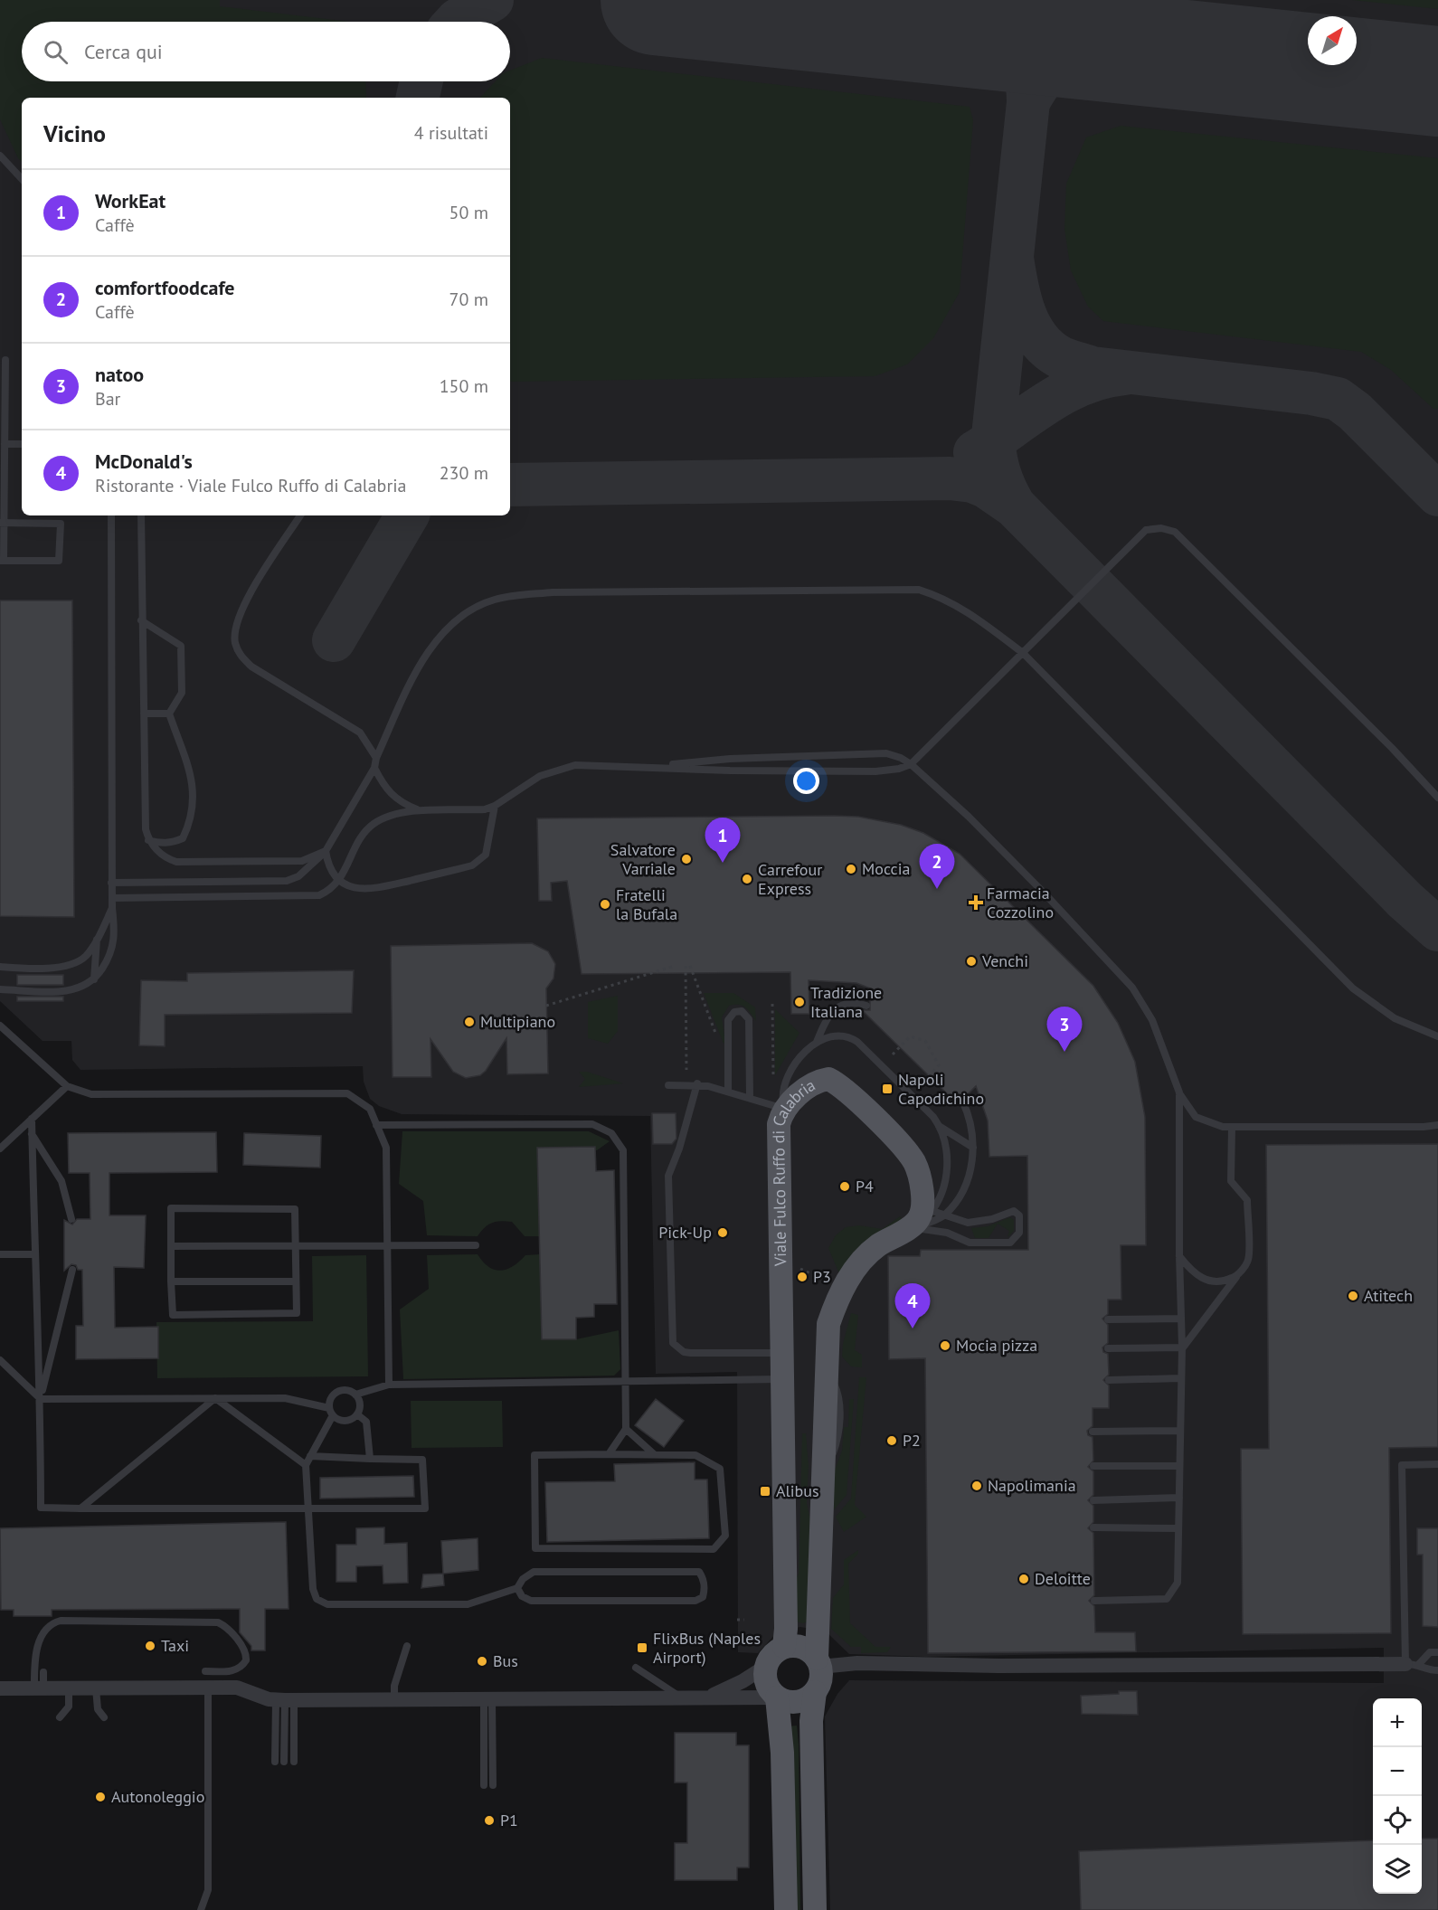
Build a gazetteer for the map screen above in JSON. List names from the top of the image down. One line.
{"streets":{"main road":["Viale Fulco Ruffo di Calabria"]},"places":{"other":["Salvatore Varriale","Moccia","Carrefour Express","Fratelli la Bufala","Venchi","Tradizione Italiana","Multipiano","P4","Pick-Up","P3","Atitech","Mocia pizza","P2","Napolimania","Deloitte","Taxi","Bus","Autonoleggio","P1"],"health":["Farmacia Cozzolino"],"transit":["Napoli Capodichino","Alibus","FlixBus (Naples Airport)"]},"north":"top right","page":{"search":"Cerca qui","heading":["Vicino","4 risultati"],"list":[{"mark":"1","name":"WorkEat","note":"Caffè","value":"50 m"},{"mark":"2","name":"comfortfoodcafe","note":"Caffè","value":"70 m"},{"mark":"3","name":"natoo","note":"Bar","value":"150 m"},{"mark":"4","name":"McDonald's","note":"Ristorante · Viale Fulco Ruffo di Calabria","value":"230 m"}],"pins":["1","2","3","4"],"map_buttons":["+","−"]}}
